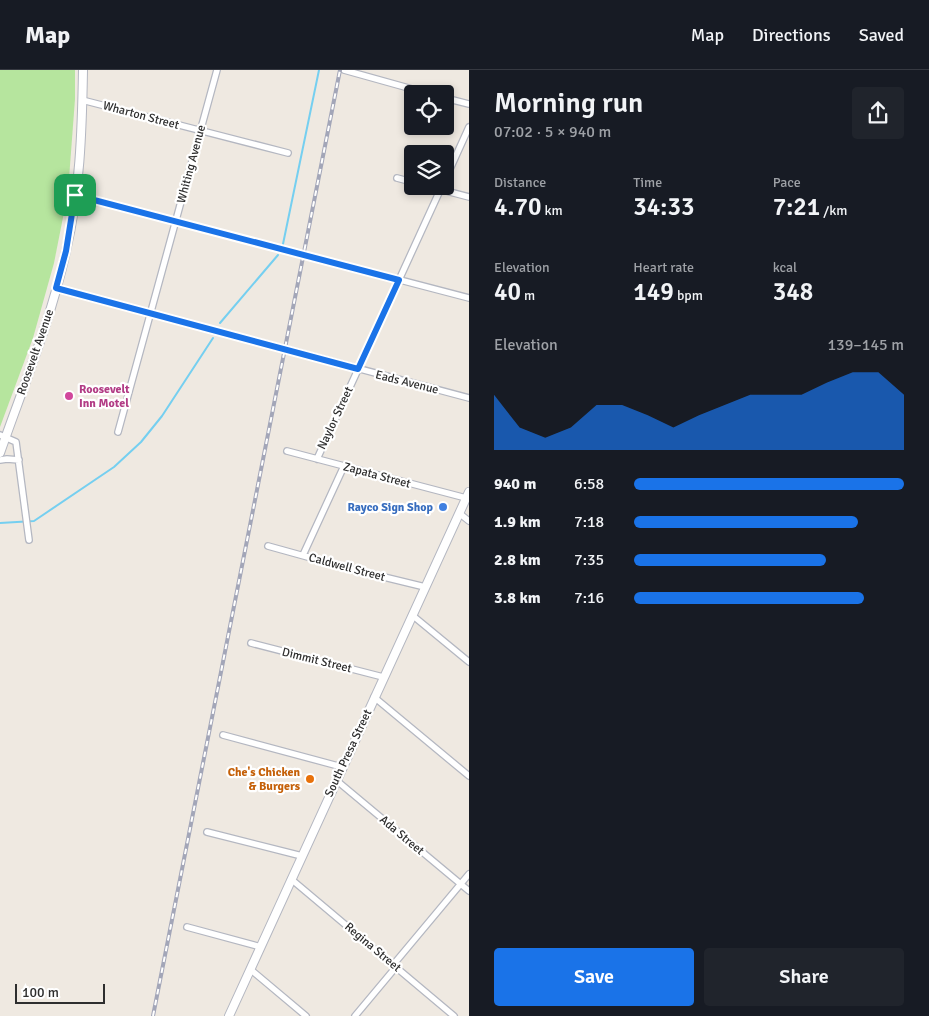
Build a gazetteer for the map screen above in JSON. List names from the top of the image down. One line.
{"streets":{"main road":["Roosevelt Avenue","South Presa Street"],"street":["Wharton Street","Whiting Avenue","Eads Avenue","Naylor Street","Zapata Street","Caldwell Street","Dimmit Street","Ada Street","Regina Street"]},"crossings":[["Wharton Street","Whiting Avenue"],["Wharton Street","Roosevelt Avenue"],["Whiting Avenue","Eads Avenue"],["Roosevelt Avenue","Eads Avenue"],["Eads Avenue","Naylor Street"],["Naylor Street","Zapata Street"],["Zapata Street","South Presa Street"],["Caldwell Street","South Presa Street"],["Dimmit Street","South Presa Street"],["South Presa Street","Ada Street"],["South Presa Street","Regina Street"]],"places":["Roosevelt Inn Motel","Rayco Sign Shop","Che's Chicken & Burgers"],"scale_bar":"100 m","page":{"header":"Map","nav":["Map","Directions","Saved"],"heading":["Morning run","07:02 · 5 × 940 m"],"stats":[["Distance","4.70 km"],["Time","34:33"],["Pace","7:21 /km"],["Elevation","40 m"],["Heart rate","149 bpm"],["kcal","348"]],"chart":["Elevation","139–145 m"],"list":[{"name":"940 m","note":"6:58"},{"name":"1.9 km","note":"7:18"},{"name":"2.8 km","note":"7:35"},{"name":"3.8 km","note":"7:16"}],"buttons":["Save","Share"],"scale":"100 m"}}
